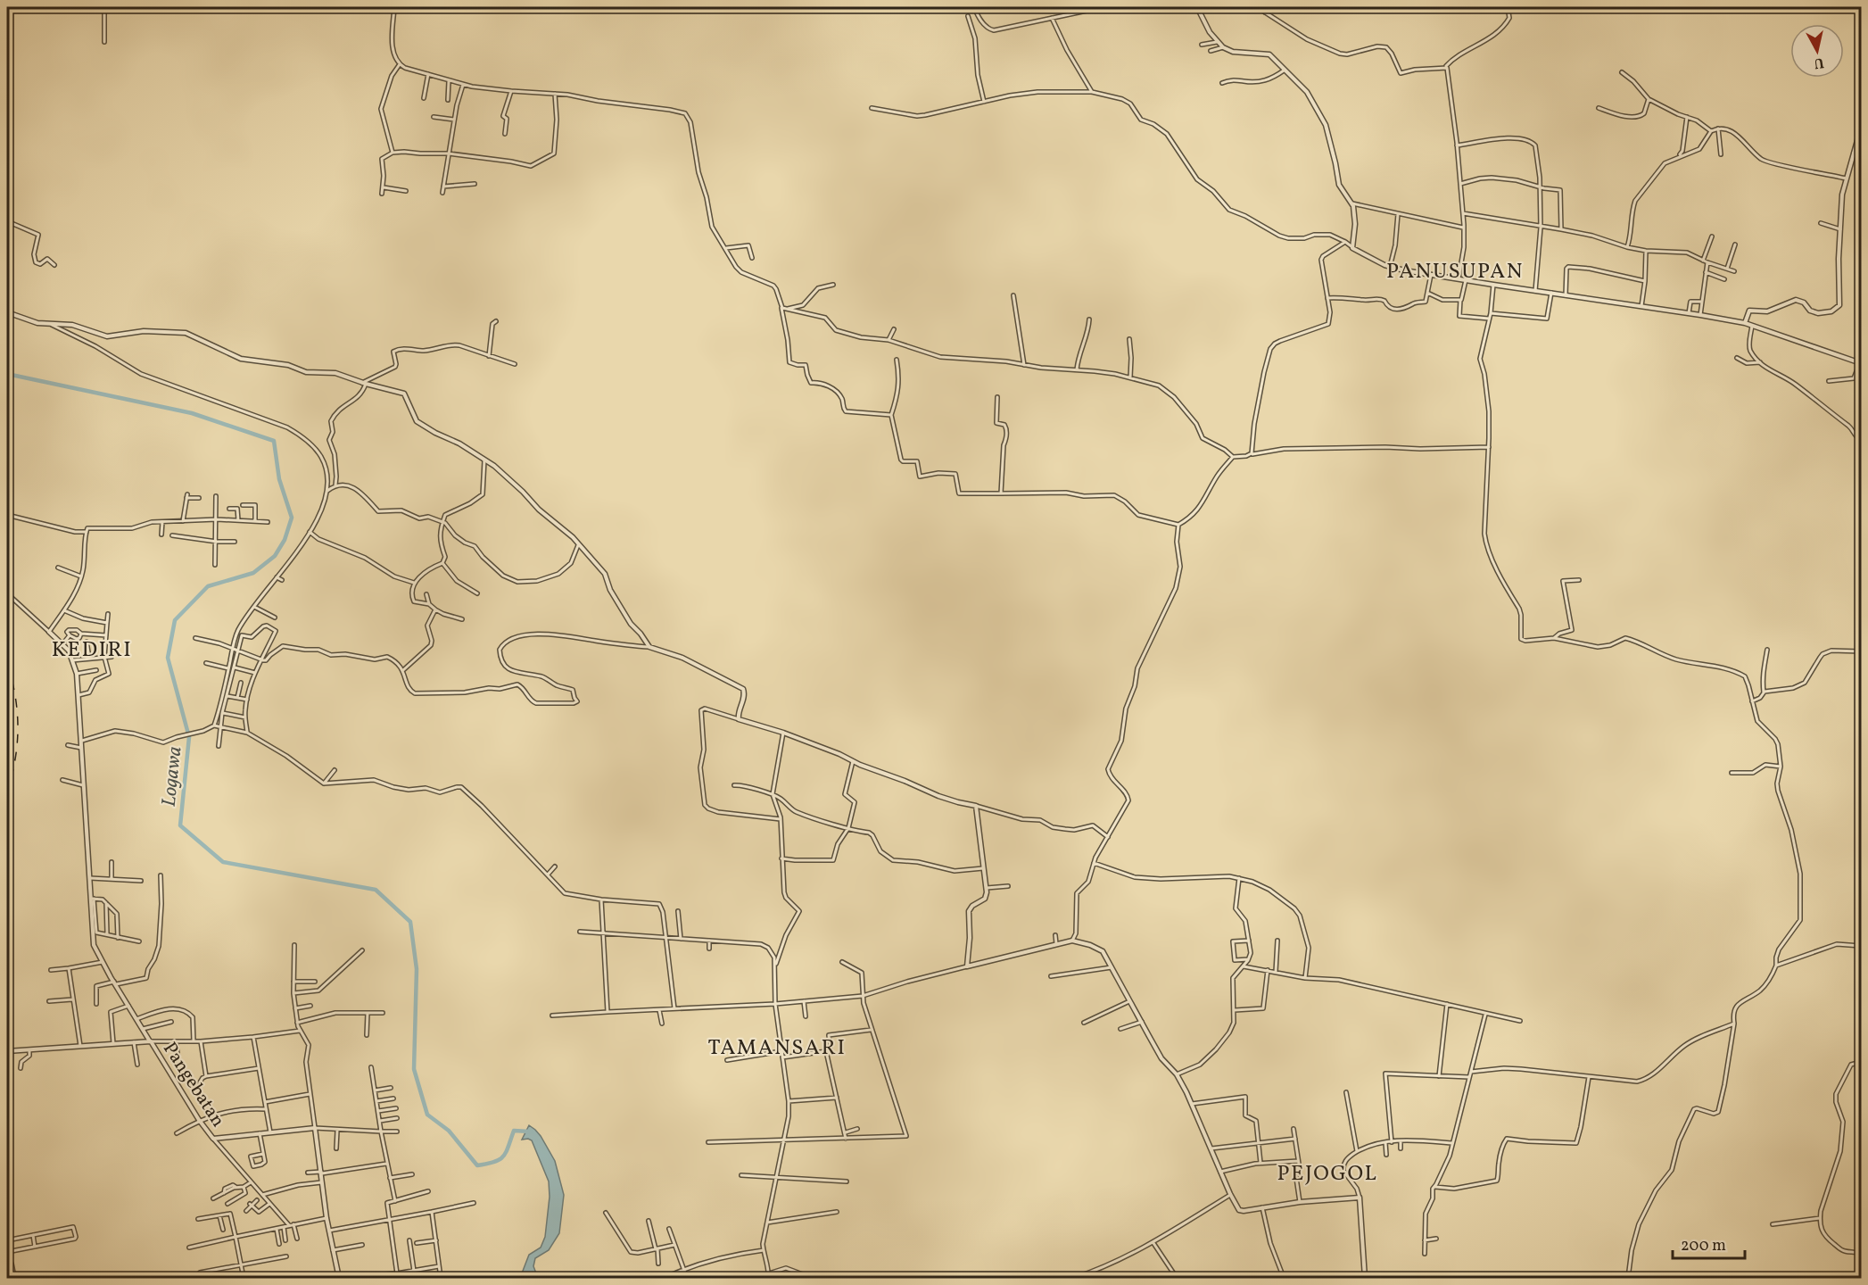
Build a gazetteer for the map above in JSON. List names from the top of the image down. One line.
{"streets":{"street":["Pangebatan"]},"districts":["PANUSUPAN","KEDIRI","TAMANSARI","PEJOGOL"],"water":["Logawa"],"scale_bar":"200 m","north":"bottom"}
